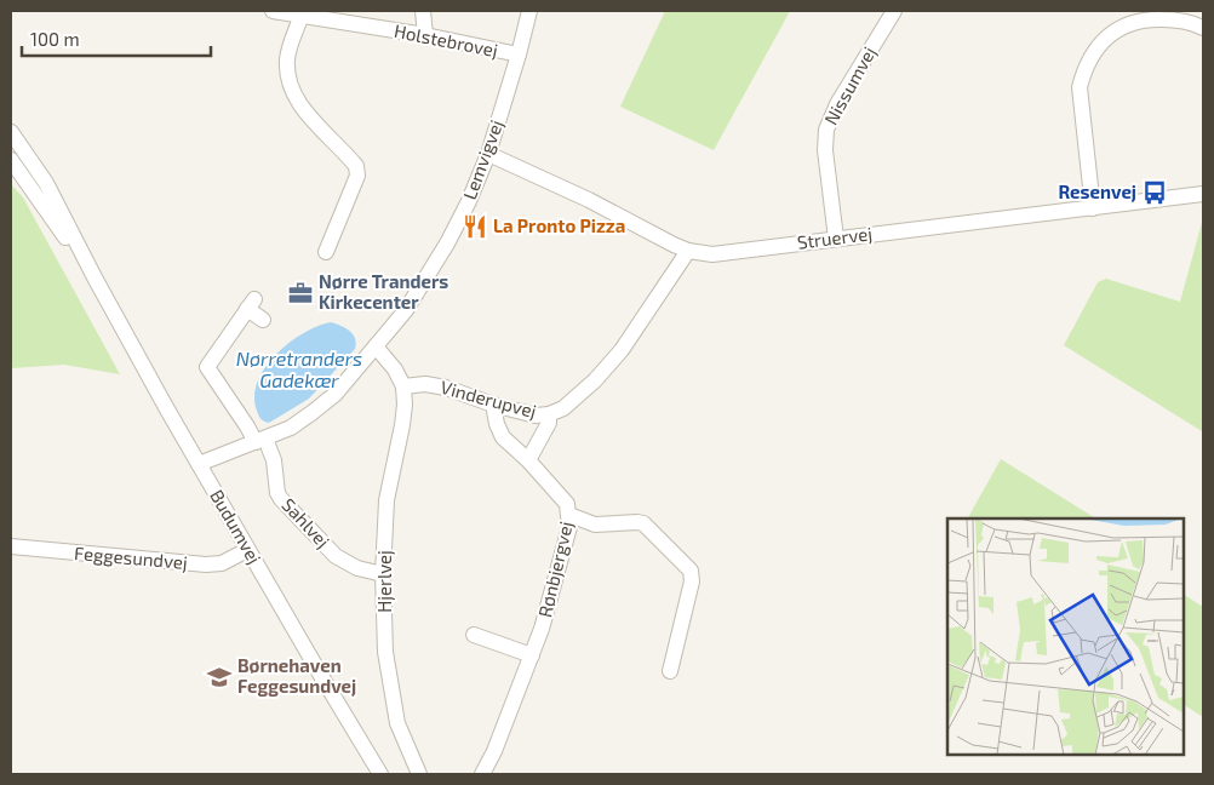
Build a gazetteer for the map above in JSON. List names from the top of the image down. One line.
{"streets":{"street":["Holstebrovej","Nissumvej","Lemvigvej","Struervej","Vinderupvej","Sahlvej","Budumvej","Feggesundvej","Rønbjergvej","Hjerlvej"]},"crossings":[["Holstebrovej","Lemvigvej"],["Nissumvej","Struervej"],["Lemvigvej","Struervej"],["Lemvigvej","Sahlvej"],["Lemvigvej","Budumvej"],["Struervej","Vinderupvej"],["Vinderupvej","Rønbjergvej"],["Vinderupvej","Hjerlvej"],["Sahlvej","Hjerlvej"],["Budumvej","Feggesundvej"]],"water":["Nørretranders Gadekær"],"places":{"bus stop":["Resenvej"],"restaurant":["La Pronto Pizza"],"office":["Nørre Tranders Kirkecenter"],"school or university":["Børnehaven Feggesundvej"]},"scale_bar":"100 m"}
